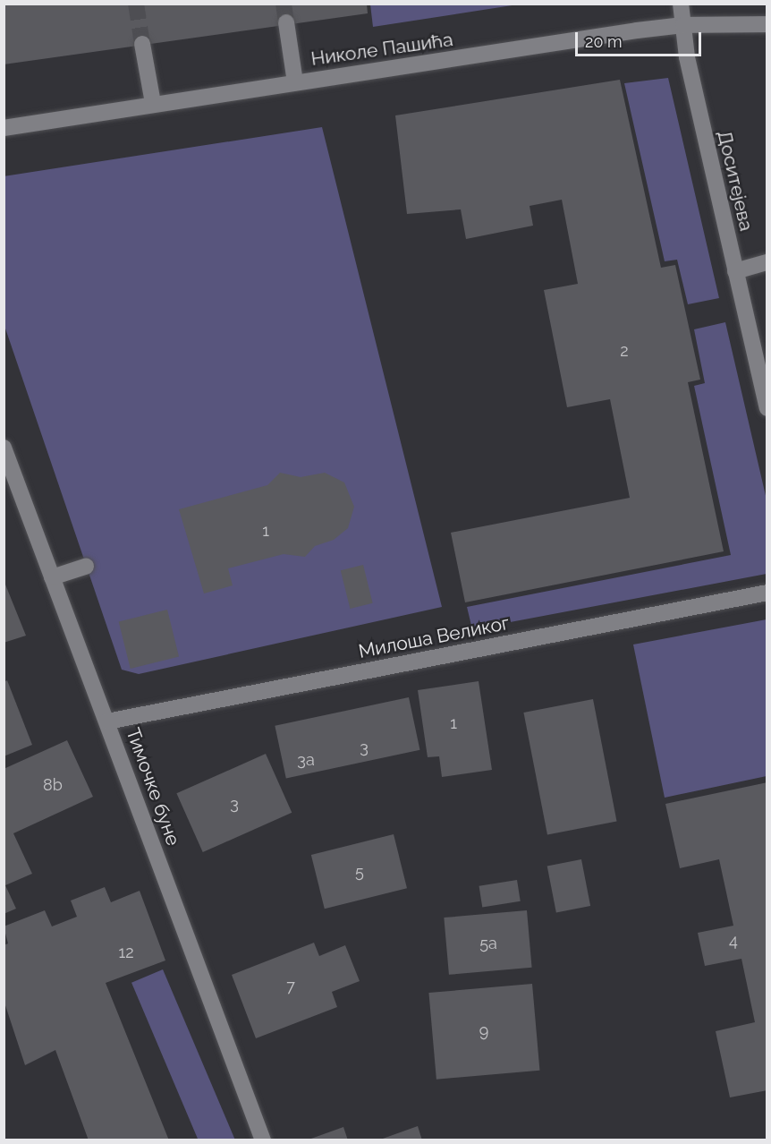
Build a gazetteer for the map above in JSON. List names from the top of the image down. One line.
{"streets":{"street":["Николе Пашића","Доситејева","Милоша Великог","Тимочке буне"]},"crossings":[["Николе Пашића","Доситејева"],["Милоша Великог","Тимочке буне"]],"house_numbers":["2","1","1","3","3a","8b","3","5","4","5a","12","7","9"],"scale_bar":"20 m"}
